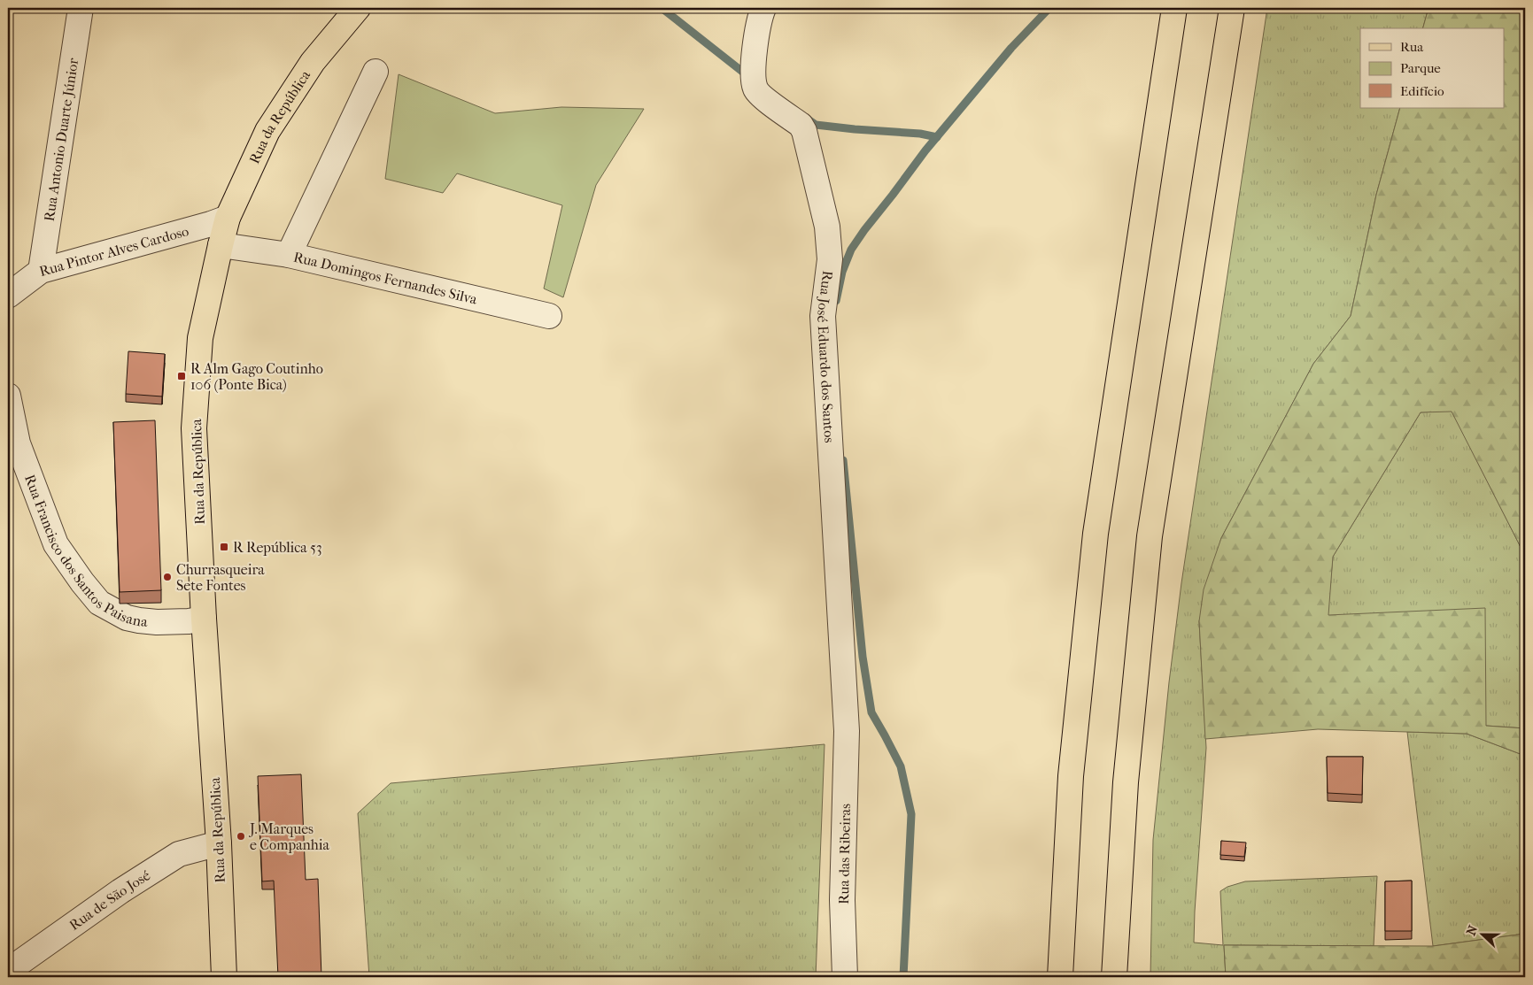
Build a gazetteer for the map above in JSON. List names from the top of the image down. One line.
{"streets":{"main road":["Rua da República"],"street":["Rua Antonio Duarte Júnior","Rua Pintor Alves Cardoso","Rua Domingos Fernandes Silva","Rua José Eduardo dos Santos","Rua Francisco dos Santos Paisana","Rua das Ribeiras","Rua de São José"]},"crossings":[["Rua da República","Rua Pintor Alves Cardoso"],["Rua da República","Rua Domingos Fernandes Silva"],["Rua da República","Rua Francisco dos Santos Paisana"],["Rua da República","Rua de São José"],["Rua Antonio Duarte Júnior","Rua Pintor Alves Cardoso"],["Rua José Eduardo dos Santos","Rua das Ribeiras"]],"places":{"transit":["R Alm Gago Coutinho 106 (Ponte Bica)","R República 53"],"other":["Churrasqueira Sete Fontes","J. Marques e Companhia"]},"legend":["Rua","Parque","Edifício"],"north":"left"}
